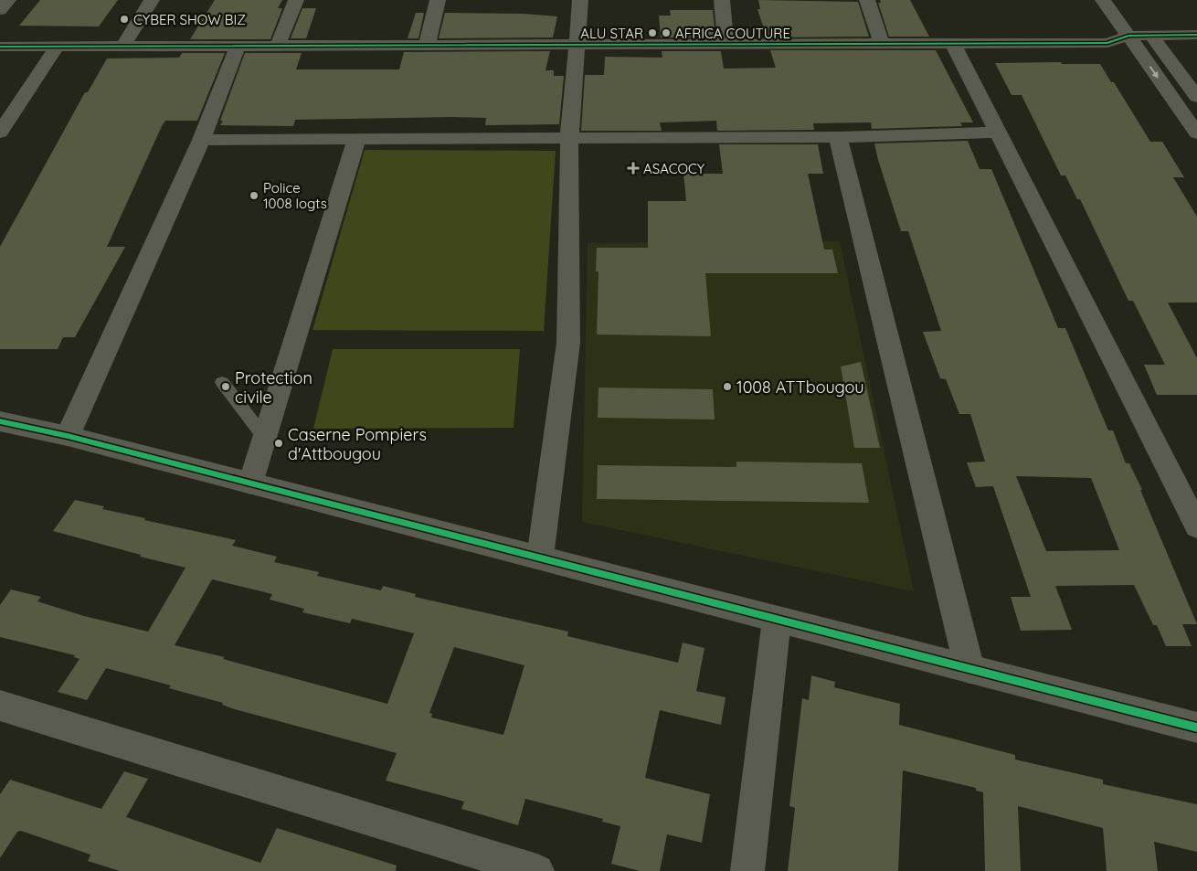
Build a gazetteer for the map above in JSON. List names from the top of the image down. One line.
{"places":{"other":["CYBER SHOW BIZ","ALU STAR","AFRICA COUTURE","Police 1008 logts","Protection civile","1008 ATTbougou","Caserne Pompiers d'Attbougou"],"health":["ASACOCY"]}}
